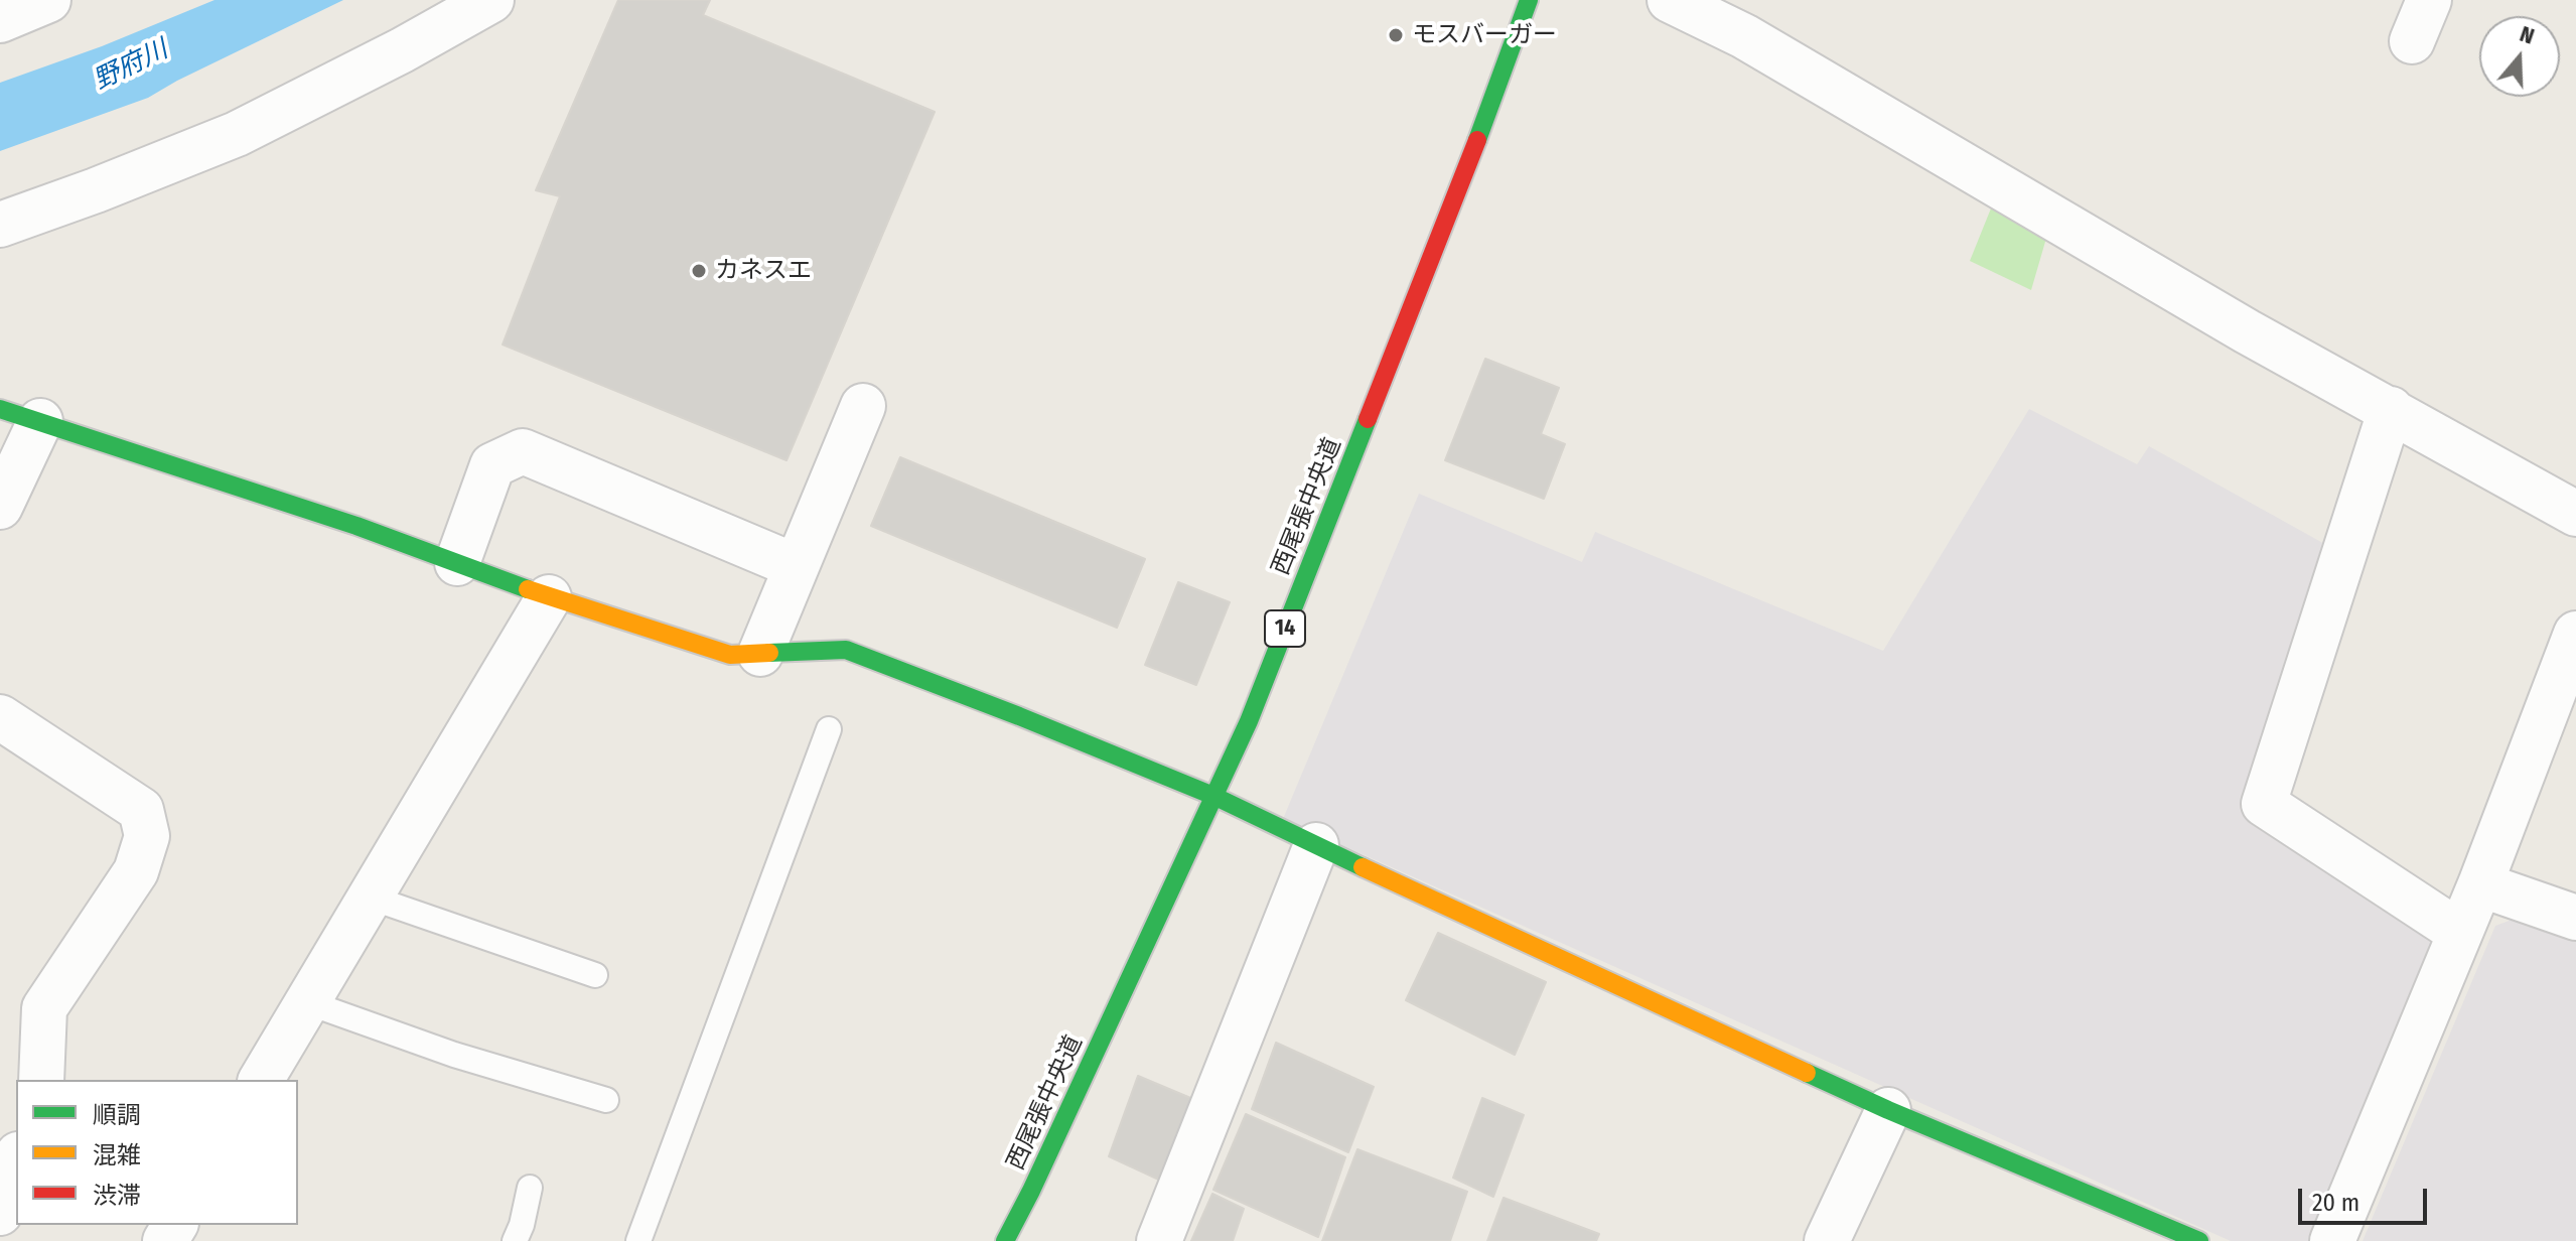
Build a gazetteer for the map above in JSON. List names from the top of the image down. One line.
{"streets":{"street":["西尾張中央道","14"]},"water":["野府川"],"places":["モスバーガー","カネスエ"],"legend":["順調","混雑","渋滞"],"scale_bar":"20 m","north":"top"}
